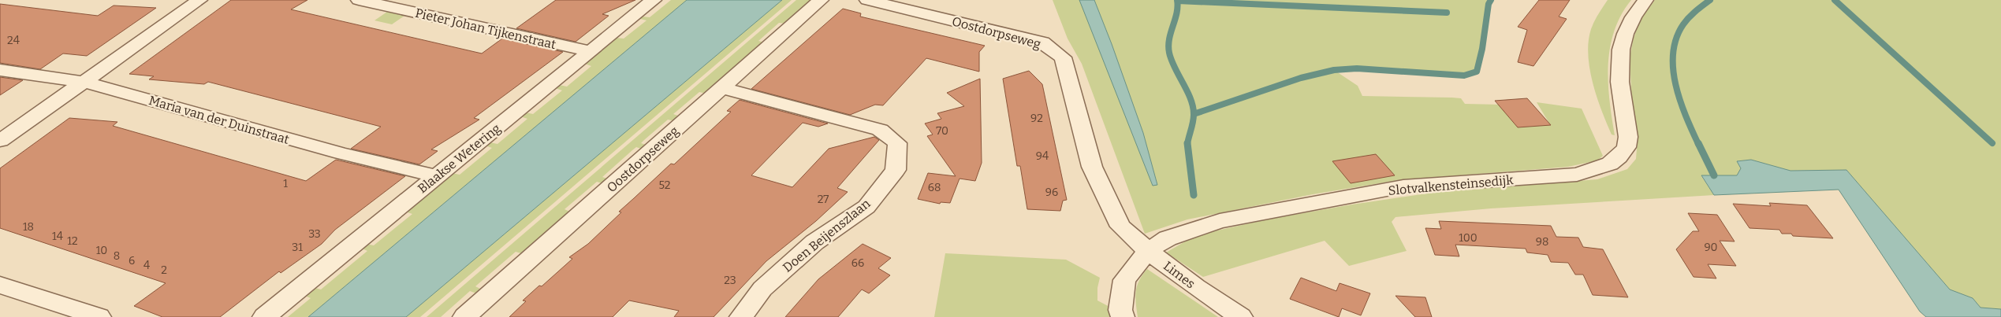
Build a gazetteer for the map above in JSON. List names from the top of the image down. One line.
{"streets":{"street":["Pieter Johan Tijkenstraat","Oostdorpseweg","Maria van der Duinstraat","Blaakse Wetering","Slotvalkensteinsedijk","Doen Beijenszlaan","Limes"]},"crossings":[["Pieter Johan Tijkenstraat","Blaakse Wetering"],["Oostdorpseweg","Doen Beijenszlaan"],["Oostdorpseweg","Limes"],["Maria van der Duinstraat","Blaakse Wetering"],["Slotvalkensteinsedijk","Limes"]],"house_numbers":["24","92","70","94","1","52","68","96","27","18","33","14","100","12","98","31","90","10","8","6","66","4","2","23"]}
